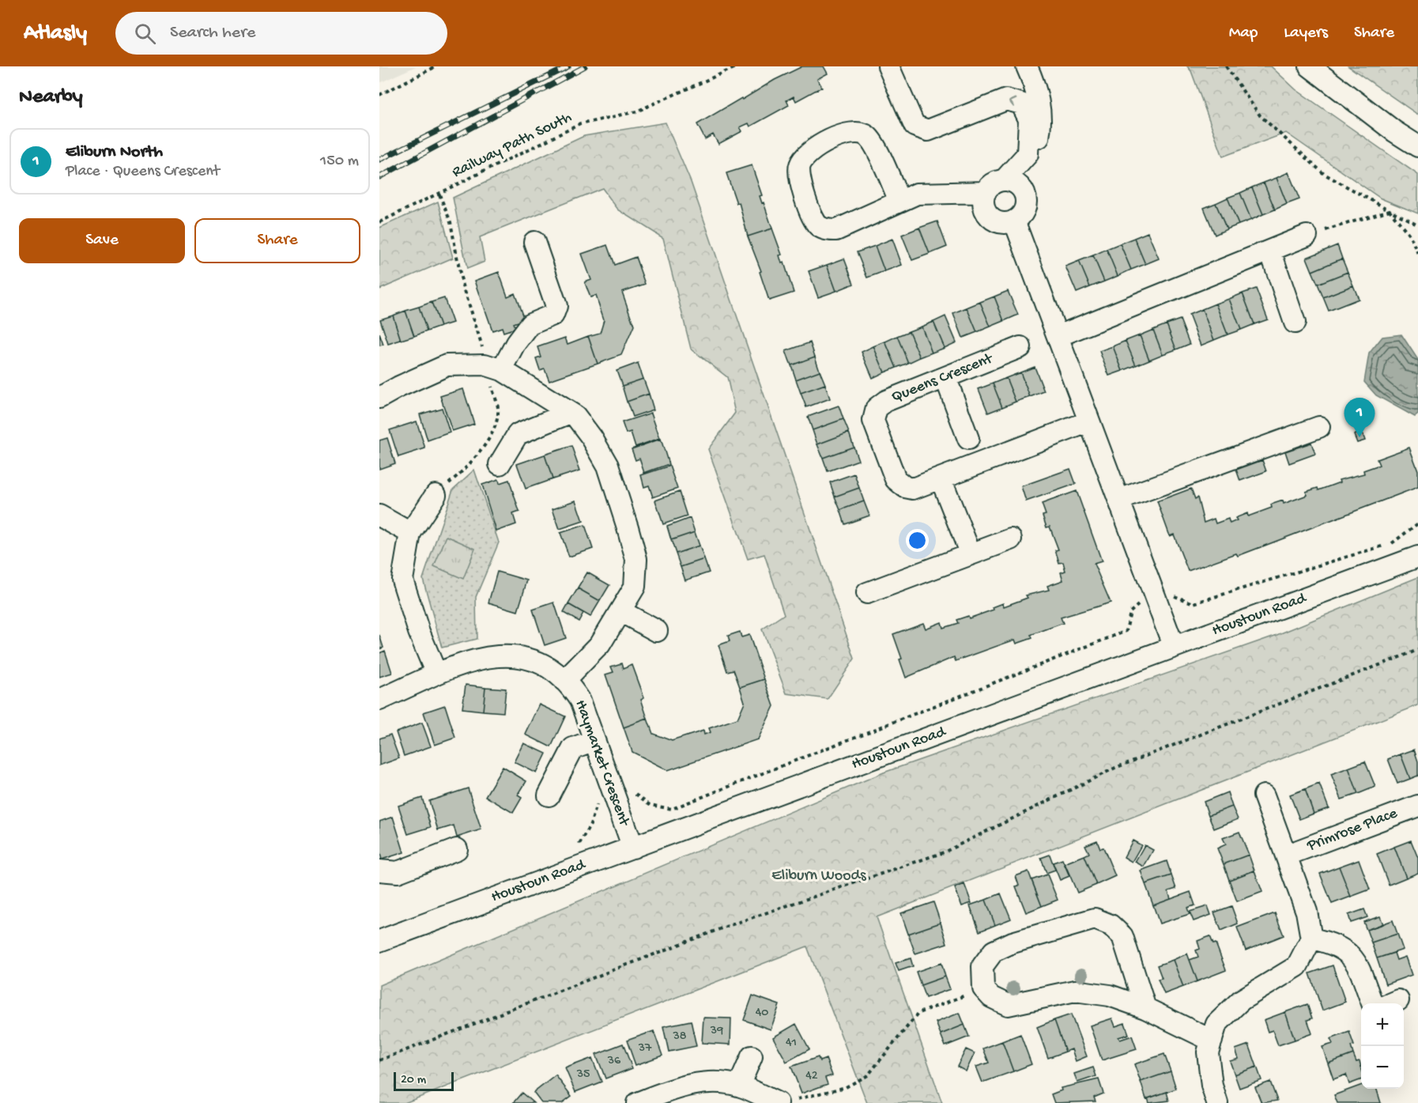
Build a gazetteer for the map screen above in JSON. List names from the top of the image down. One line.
{"streets":{"street":["Queens Crescent","Houstoun Road","Haymarket Crescent","Primrose Place"],"path":["Railway Path South"]},"crossings":[["Houstoun Road","Haymarket Crescent"]],"parks":["Eliburn Woods"],"house_numbers":["40","39","38","41","37","36","35","42"],"scale_bar":"20 m","page":{"header":"Atlasly","search":"Search here","nav":["Map","Layers","Share"],"heading":"Nearby","list":[{"mark":"1","name":"Eliburn North","note":"Place · Queens Crescent","value":"150 m"}],"buttons":["Save","Share"],"pins":"1","map_buttons":["+","−"],"scale":"20 m"}}
